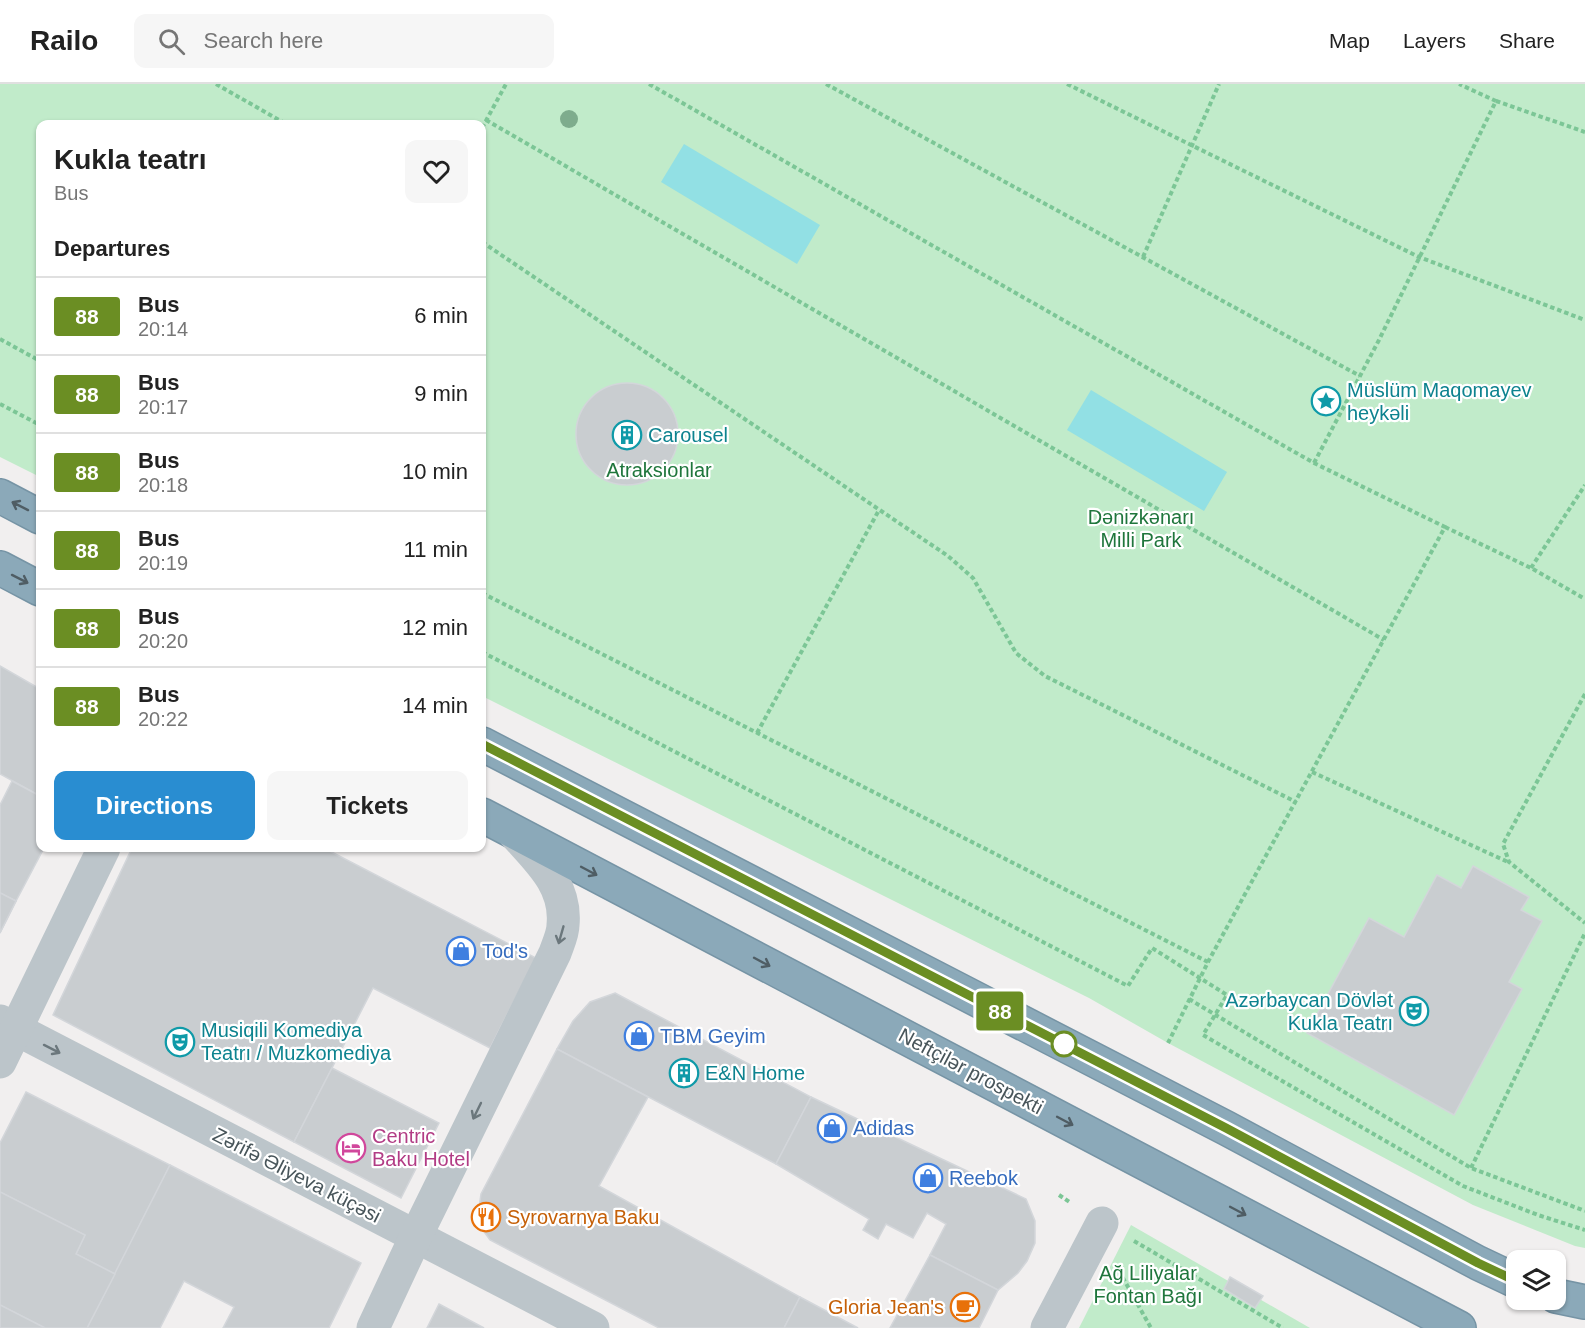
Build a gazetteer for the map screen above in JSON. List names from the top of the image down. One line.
{"streets":{"highway":["Neftçilər prospekti"],"street":["Zərifə Əliyeva küçəsi"]},"one_way":["Zərifə Əliyeva küçəsi"],"parks":["Atraksionlar","Dənizkənarı Milli Park","Ağ Liliyalar Fontan Bağı"],"places":{"place":["Müslüm Maqomayev heykəli"],"building":["Carousel","E&N Home"],"shop":["Tod's","TBM Geyim","Adidas","Reebok"],"theatre":["Azərbaycan Dövlət Kukla Teatrı","Musiqili Komediya Teatrı / Muzkomediya"],"hotel":["Centric Baku Hotel"],"restaurant":["Syrovarnya Baku"],"cafe":["Gloria Jean's"]},"lines":["bus line 88"],"page":{"header":"Railo","search":"Search here","nav":["Map","Layers","Share"],"on_map":"88","heading":[["Kukla teatrı","Bus"],"Departures"],"list":[{"mark":"88","name":"Bus","note":"20:14","value":"6 min"},{"mark":"88","name":"Bus","note":"20:17","value":"9 min"},{"mark":"88","name":"Bus","note":"20:18","value":"10 min"},{"mark":"88","name":"Bus","note":"20:19","value":"11 min"},{"mark":"88","name":"Bus","note":"20:20","value":"12 min"},{"mark":"88","name":"Bus","note":"20:22","value":"14 min"}],"buttons":["Directions","Tickets"]}}
